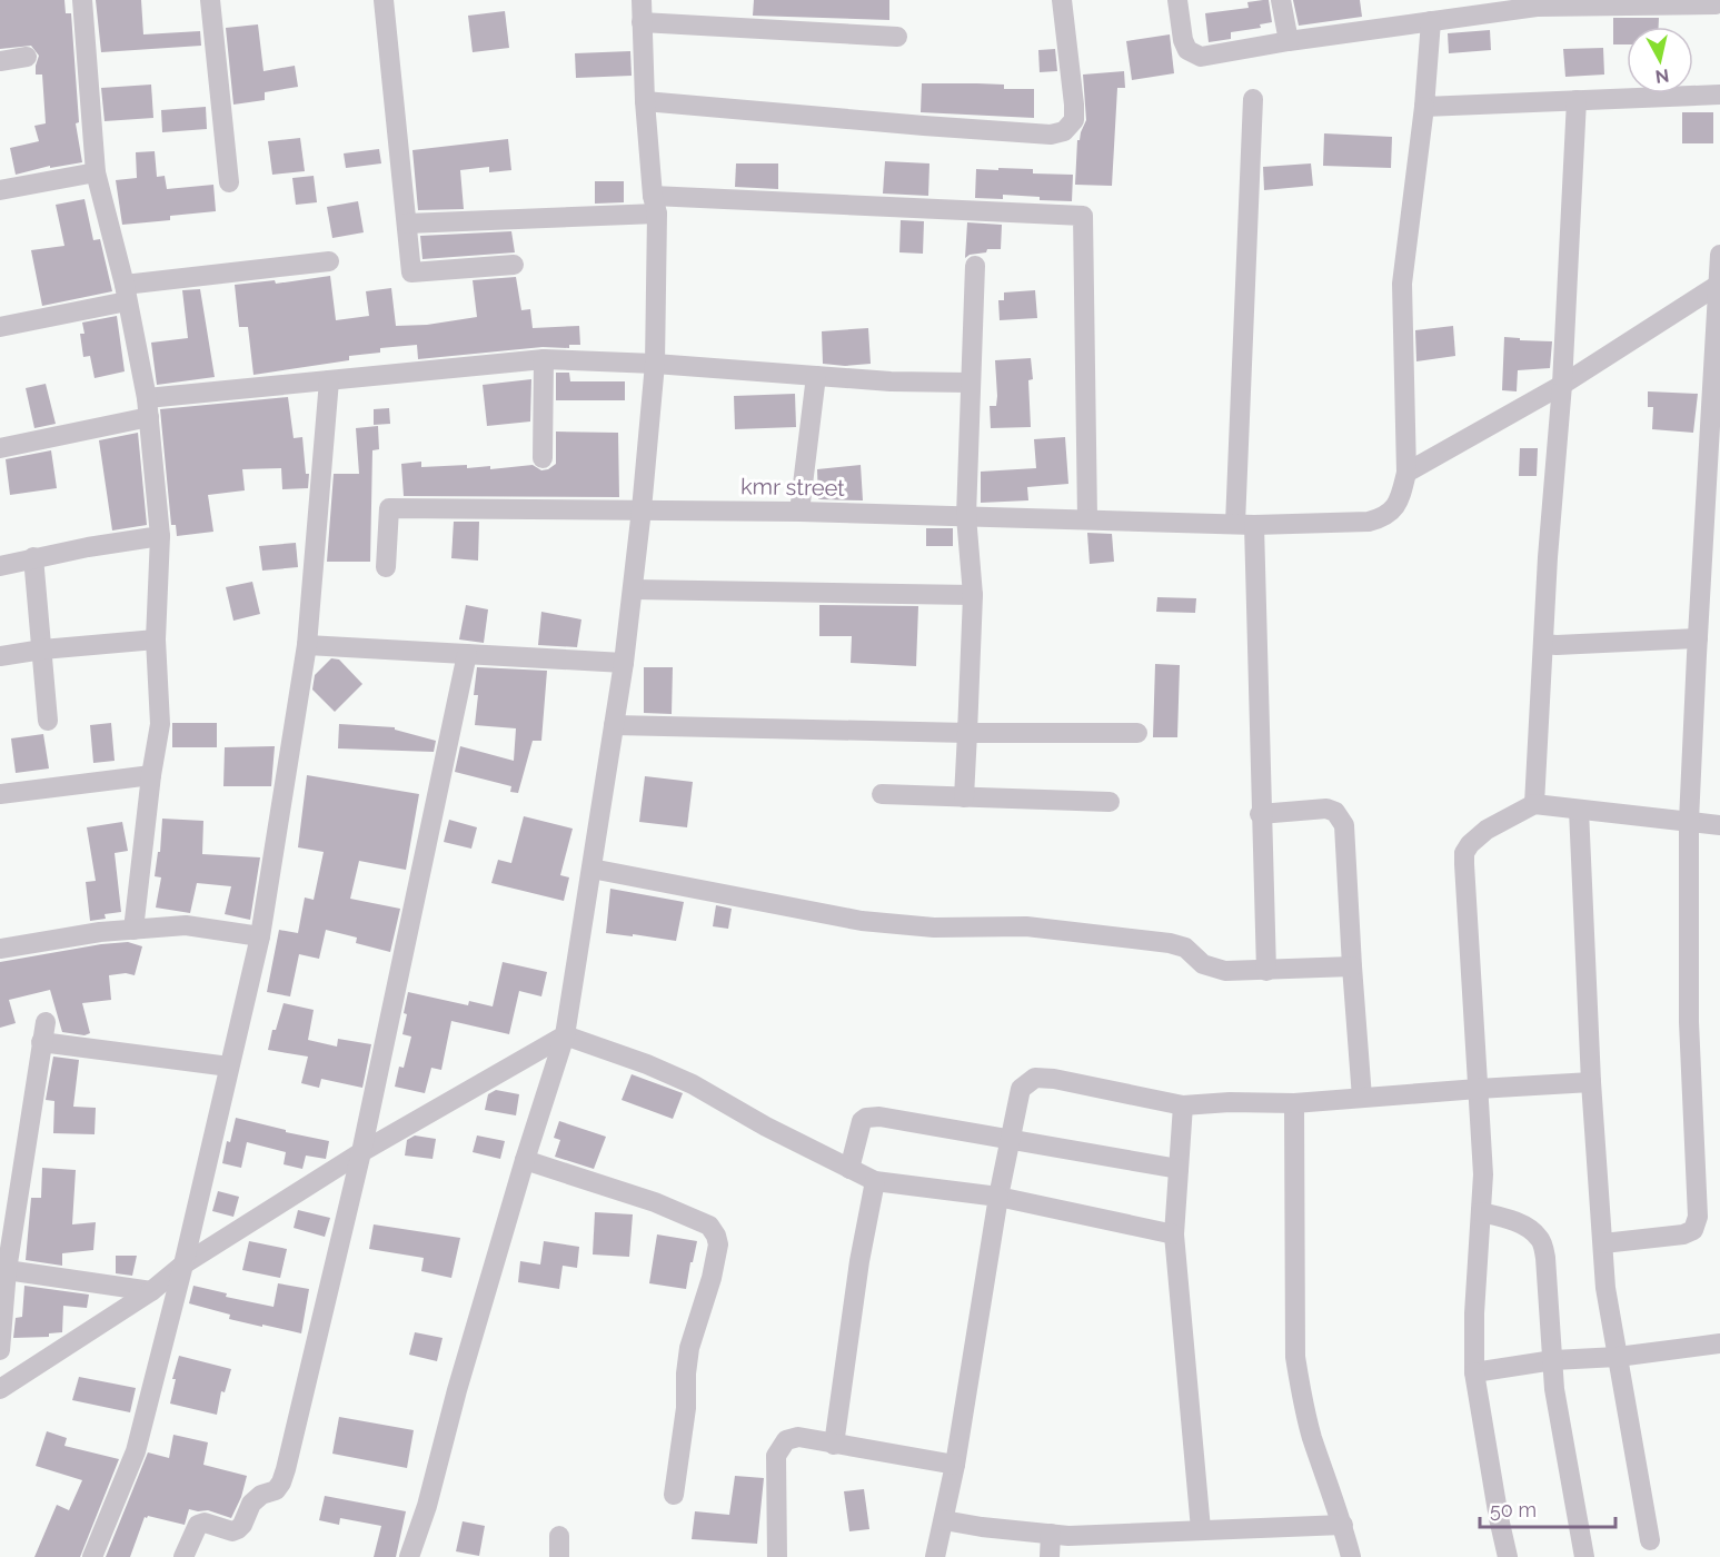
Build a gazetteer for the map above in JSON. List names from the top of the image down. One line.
{"streets":{"street":["kmr street"]},"scale_bar":"50 m","north":"bottom"}
